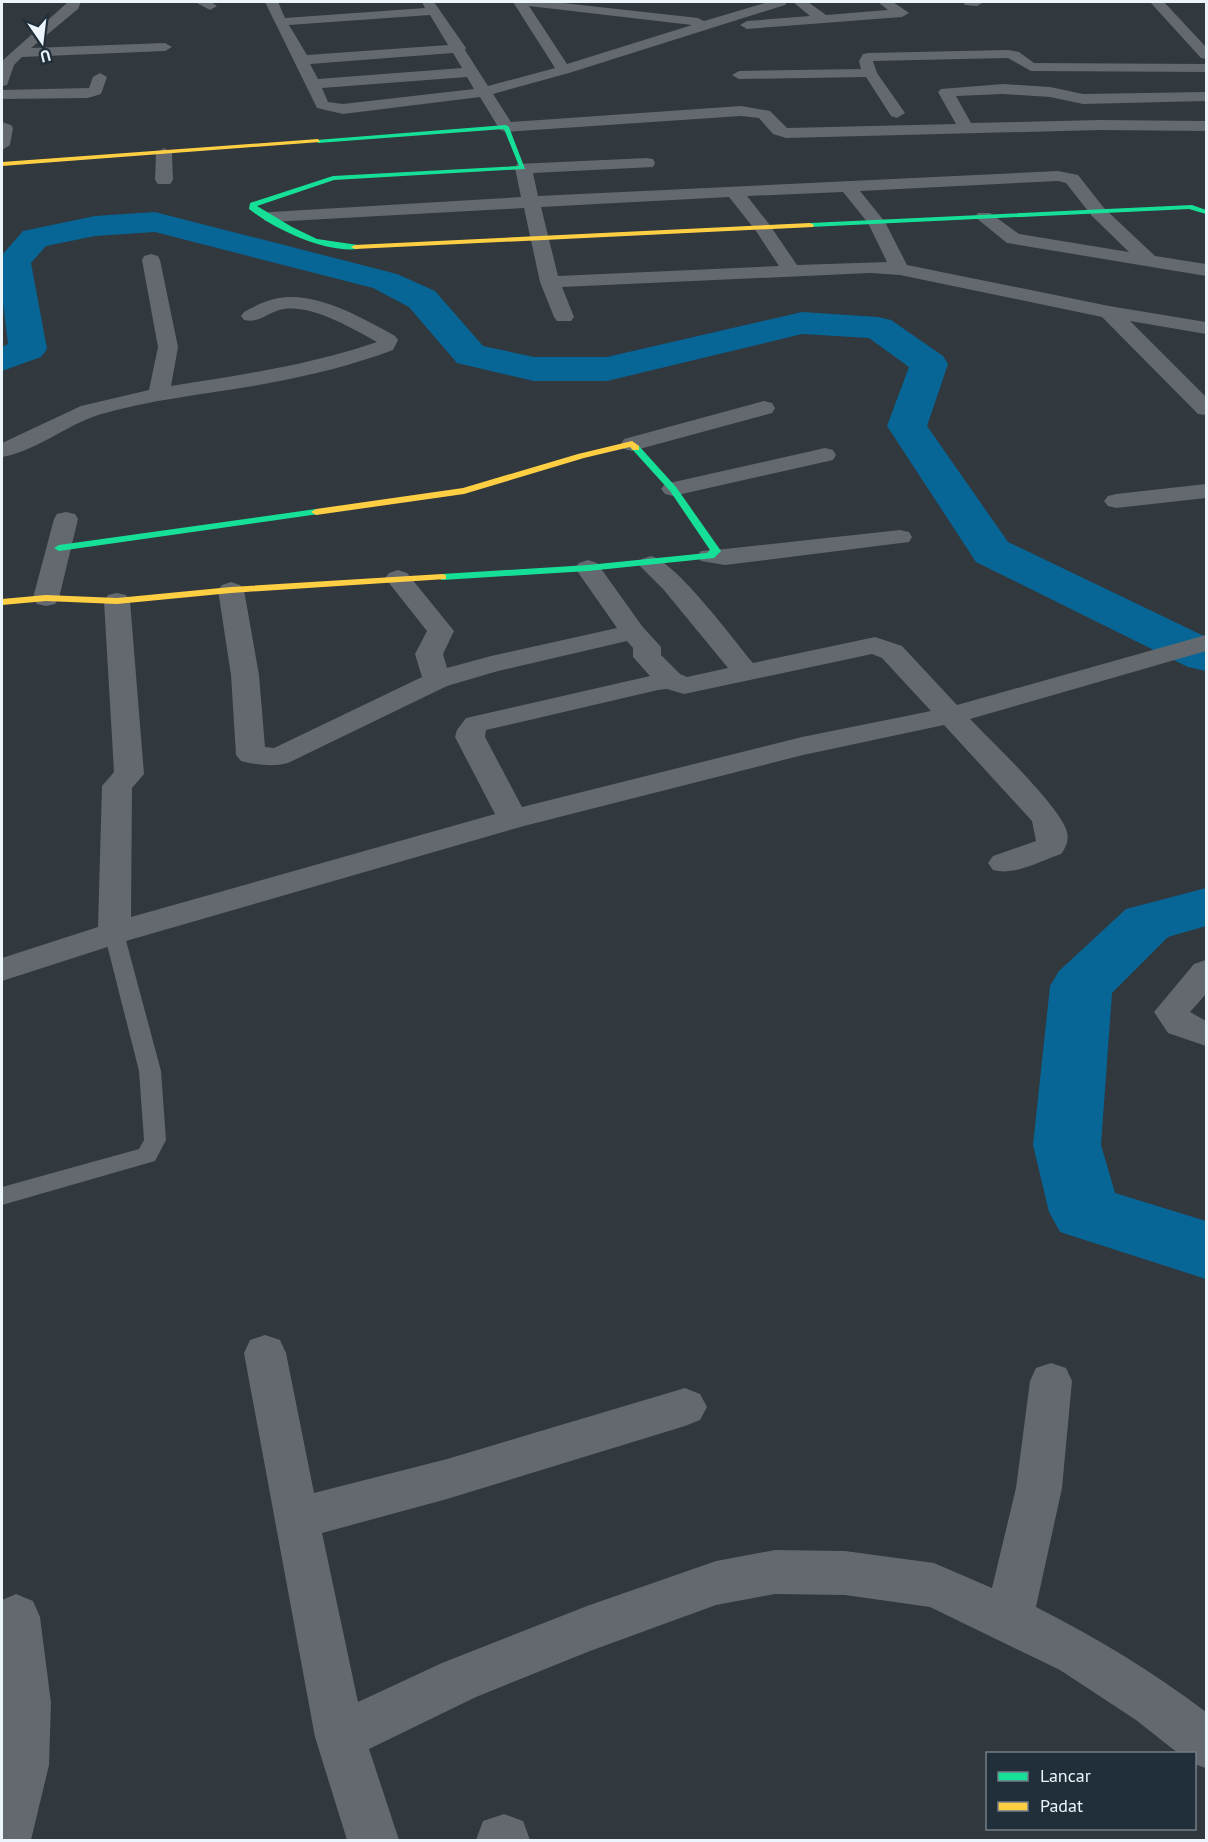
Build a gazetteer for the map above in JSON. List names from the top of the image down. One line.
{"legend":["Lancar","Padat"],"north":"bottom"}
